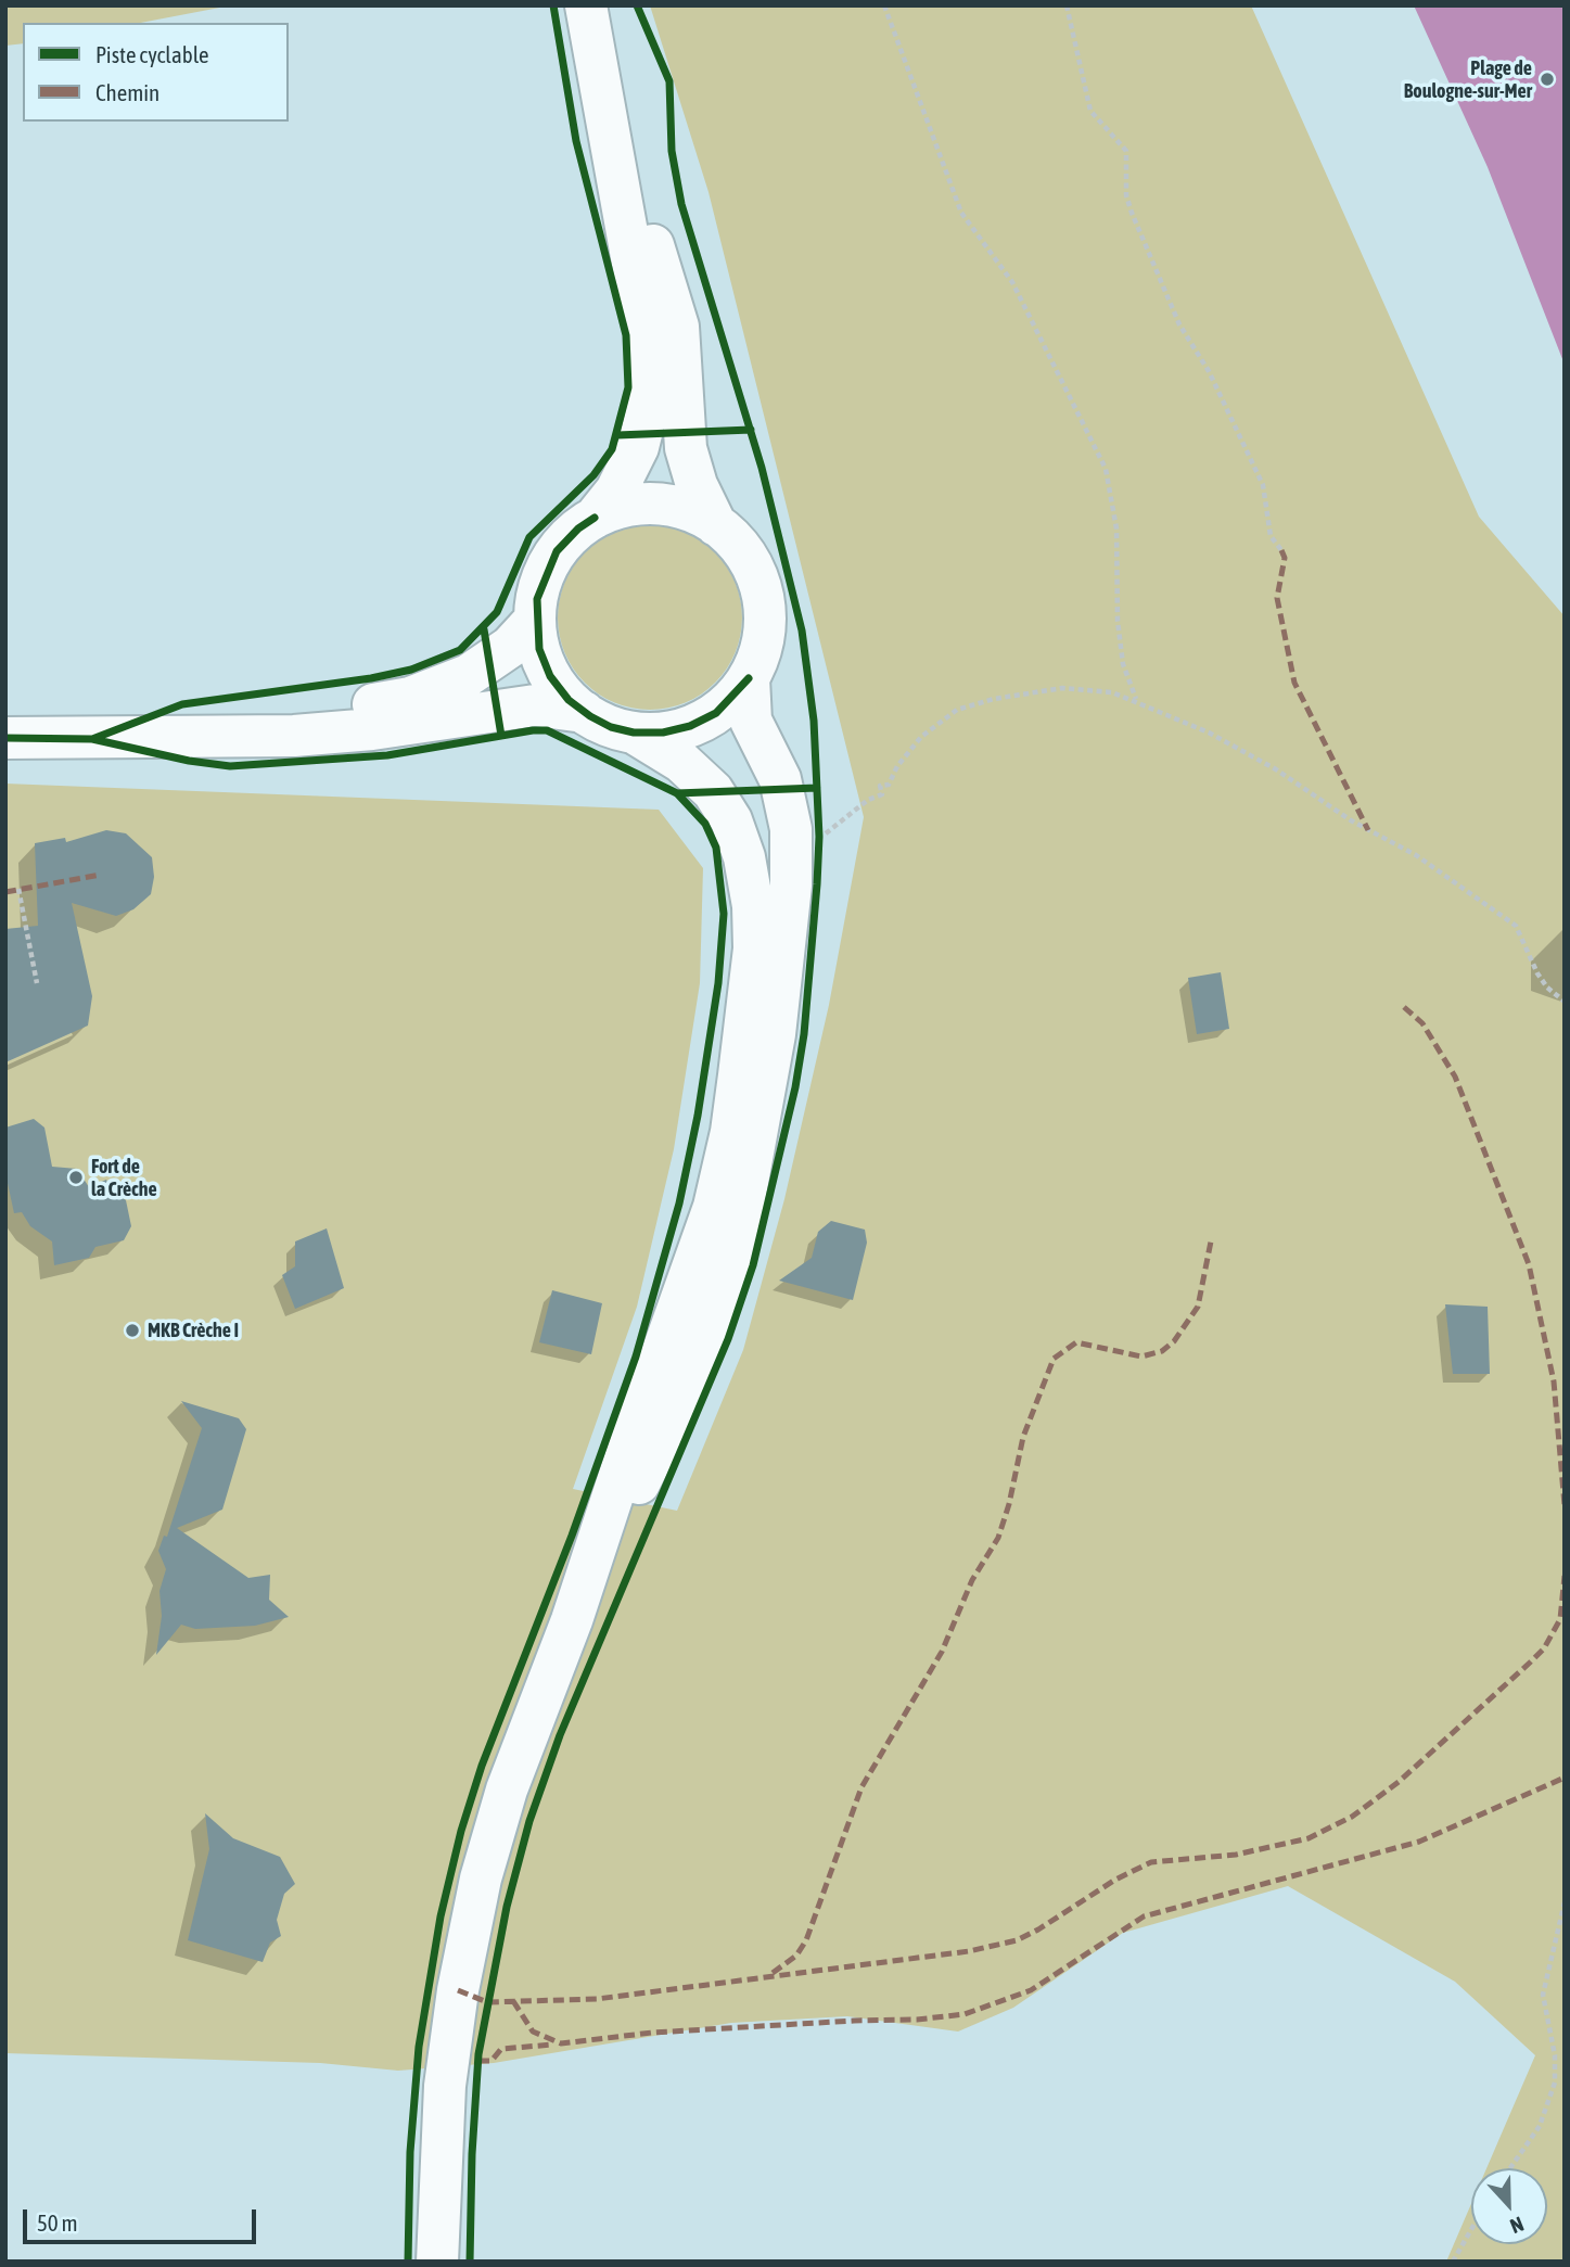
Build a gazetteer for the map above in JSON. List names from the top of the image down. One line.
{"places":["Plage de Boulogne-sur-Mer","Fort de la Crèche","MKB Crèche I"],"legend":["Piste cyclable","Chemin"],"scale_bar":"50 m","north":"bottom"}
